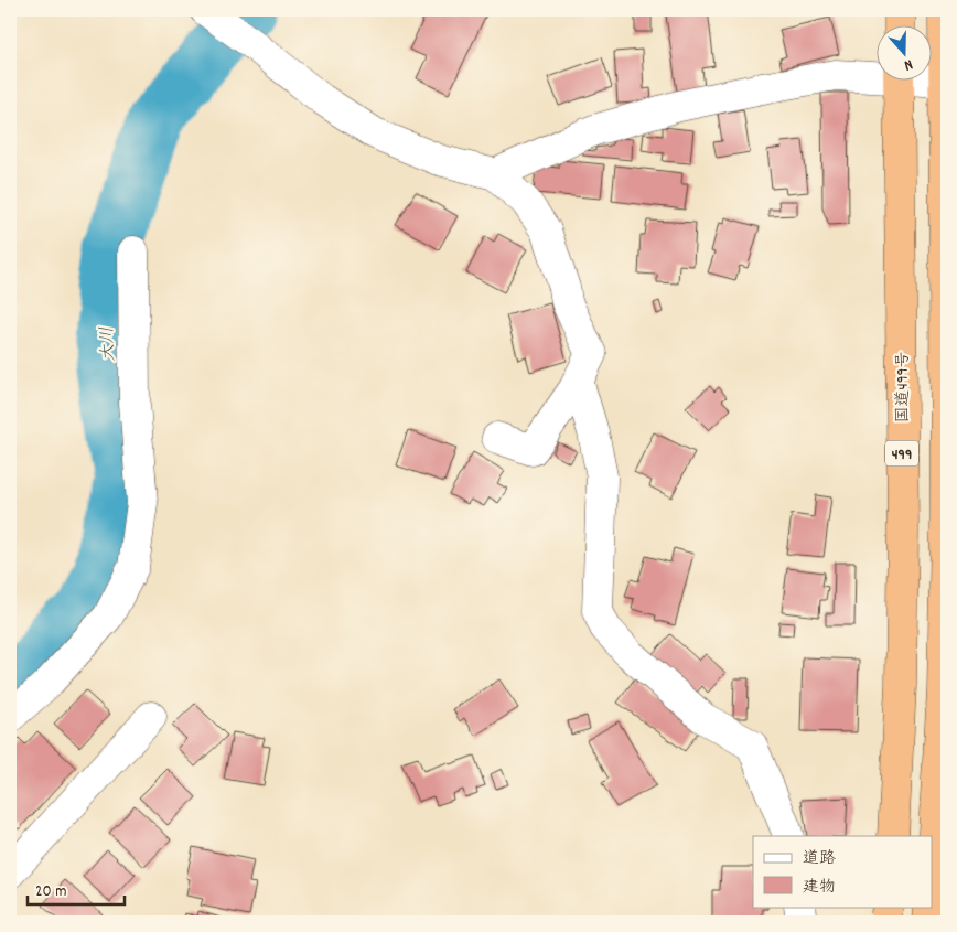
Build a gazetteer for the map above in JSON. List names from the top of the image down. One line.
{"streets":{"highway":["国道499号","499"]},"water":["大川"],"legend":["道路","建物"],"scale_bar":"20 m","north":"bottom"}
